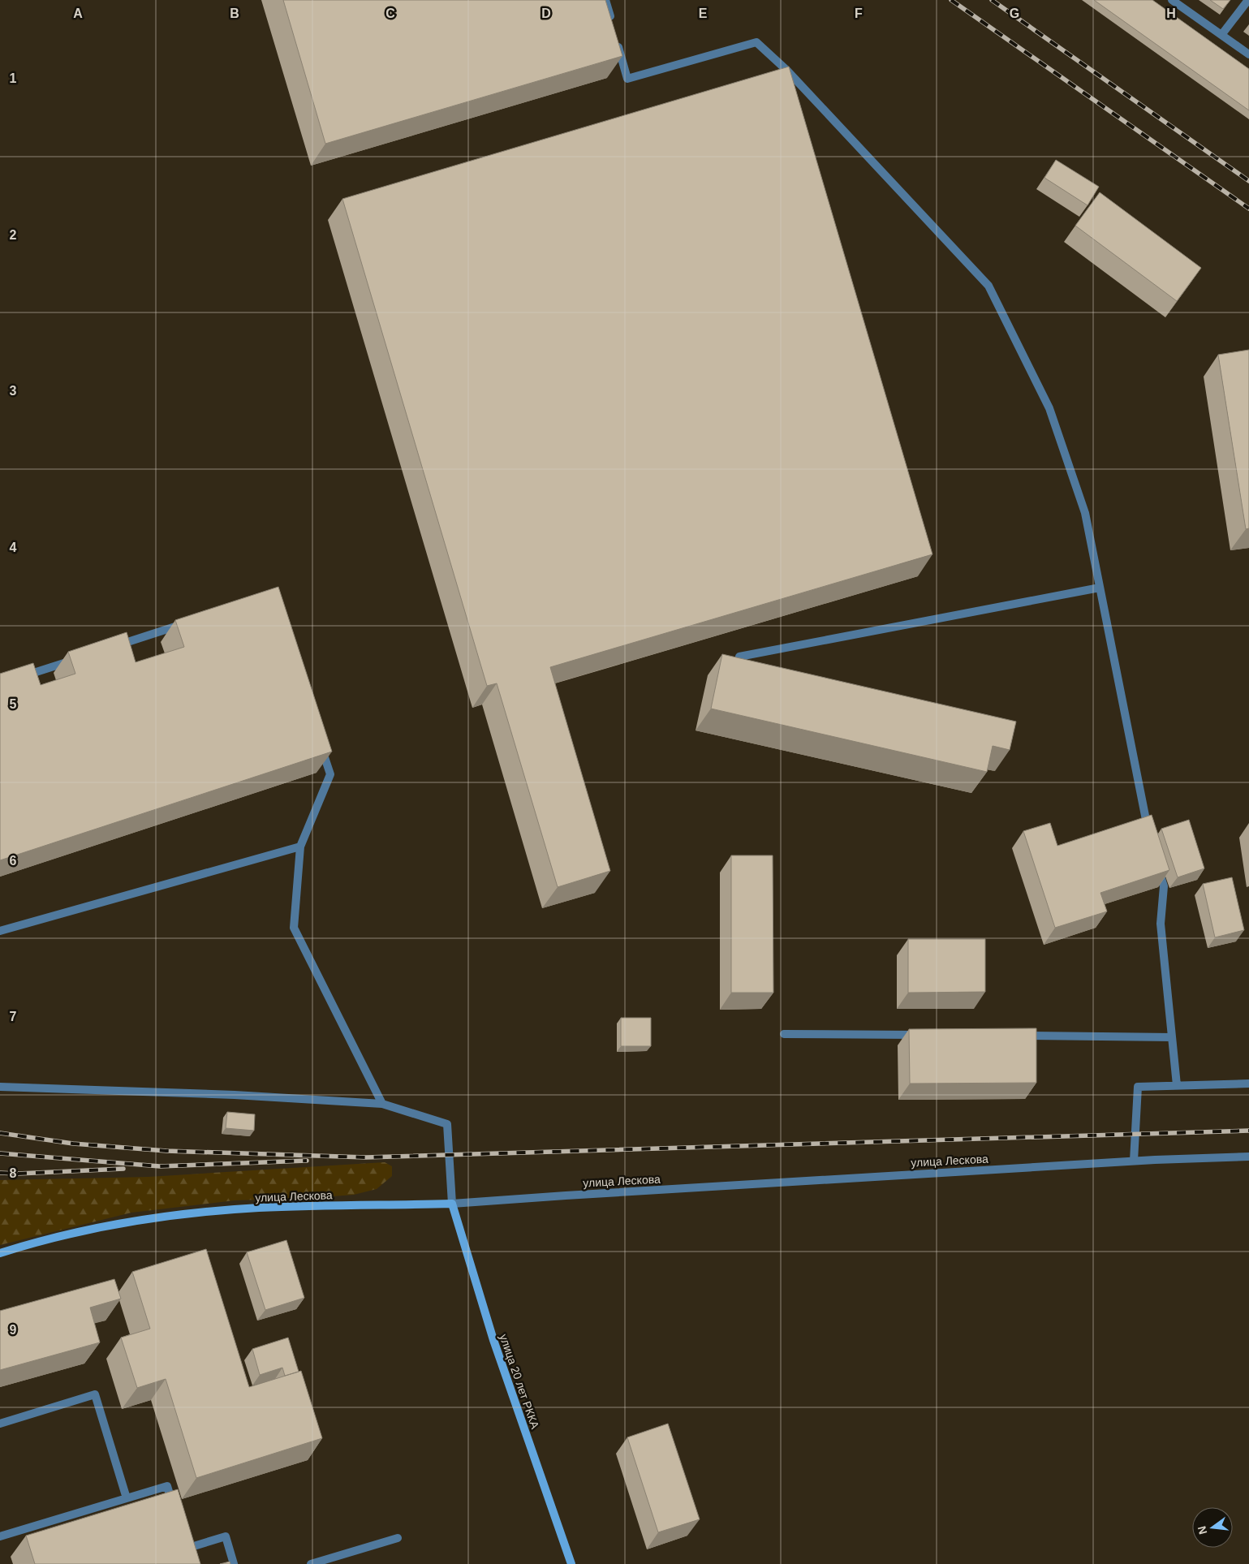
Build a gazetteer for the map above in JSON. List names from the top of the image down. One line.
{"streets":{"main road":["улица Лескова","улица 20 лет РККА"]},"crossings":[["улица Лескова","улица 20 лет РККА"]],"north":"left","grid":{"columns":["A","B","C","D","E","F","G","H"],"rows":["1","2","3","4","5","6","7","8","9"]}}
